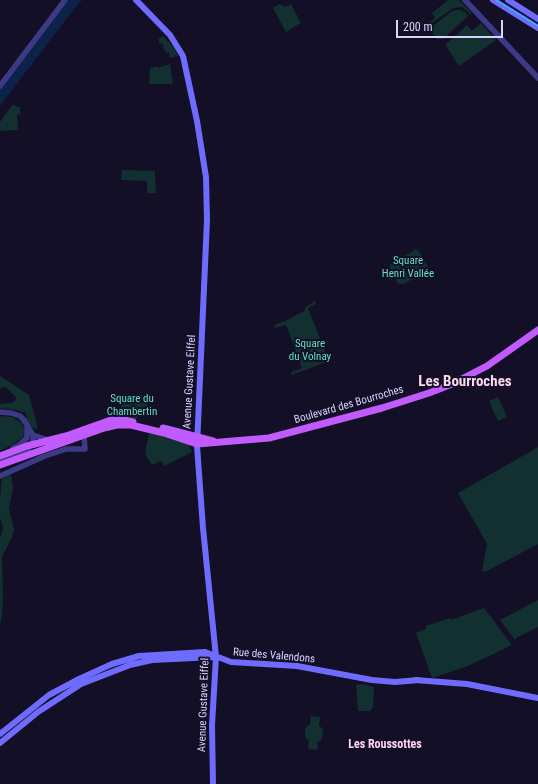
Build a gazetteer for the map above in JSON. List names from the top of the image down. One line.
{"streets":{"main road":["Avenue Gustave Eiffel","Boulevard des Bourroches","Rue des Valendons"]},"crossings":[["Avenue Gustave Eiffel","Boulevard des Bourroches"],["Avenue Gustave Eiffel","Rue des Valendons"]],"districts":["Les Bourroches","Les Roussottes"],"parks":["Square Henri Vallée","Square du Volnay","Square du Chambertin"],"scale_bar":"200 m"}
